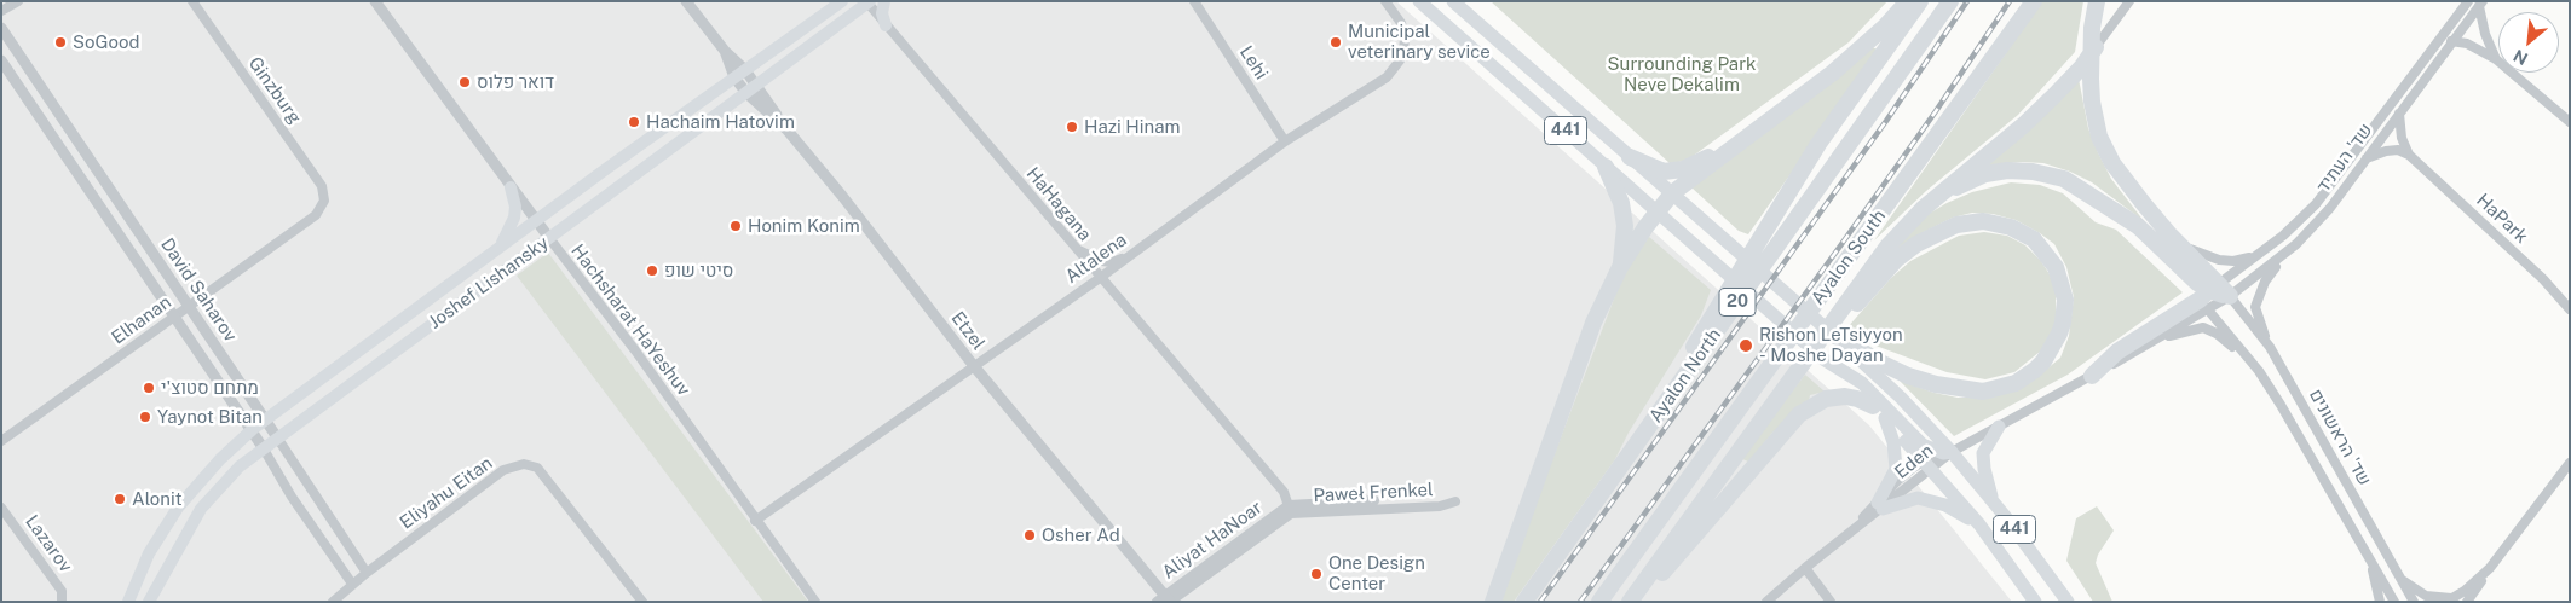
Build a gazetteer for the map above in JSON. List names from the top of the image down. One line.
{"streets":{"highway":["Ayalon South","20","Ayalon North"],"main road":["441","Joshef Lishansky"],"street":["Lehi","Ginzburg","שד' העתיד","HaHagana","HaPark","Altalena","David Saharov","Elhanan","Hachsharat HaYeshuv","Etzel","שד' הראשונים","Eden","Eliyahu Eitan","Paweł Frenkel","Aliyat HaNoar","Lazarov"]},"crossings":[["Lehi","Altalena"],["Ginzburg","Elhanan"],["441","שד' העתיד"],["441","Eden"],["שד' העתיד","HaPark"],["שד' העתיד","שד' הראשונים"],["שד' העתיד","Eden"],["HaHagana","Altalena"],["HaHagana","Joshef Lishansky"],["HaHagana","Paweł Frenkel"],["HaHagana","Aliyat HaNoar"],["Altalena","Hachsharat HaYeshuv"],["Altalena","Etzel"],["Joshef Lishansky","David Saharov"],["Joshef Lishansky","Hachsharat HaYeshuv"],["Joshef Lishansky","Etzel"],["David Saharov","Elhanan"],["David Saharov","Eliyahu Eitan"],["Etzel","Aliyat HaNoar"],["Paweł Frenkel","Aliyat HaNoar"]],"parks":["Surrounding Park Neve Dekalim"],"places":["SoGood","Municipal veterinary sevice","דואר פלוס","Hachaim Hatovim","Hazi Hinam","Honim Konim","סיטי שופ","Rishon LeTsiyyon - Moshe Dayan","מתחם סטוצ'י","Yaynot Bitan","Alonit","Osher Ad","One Design Center"],"north":"bottom left"}
